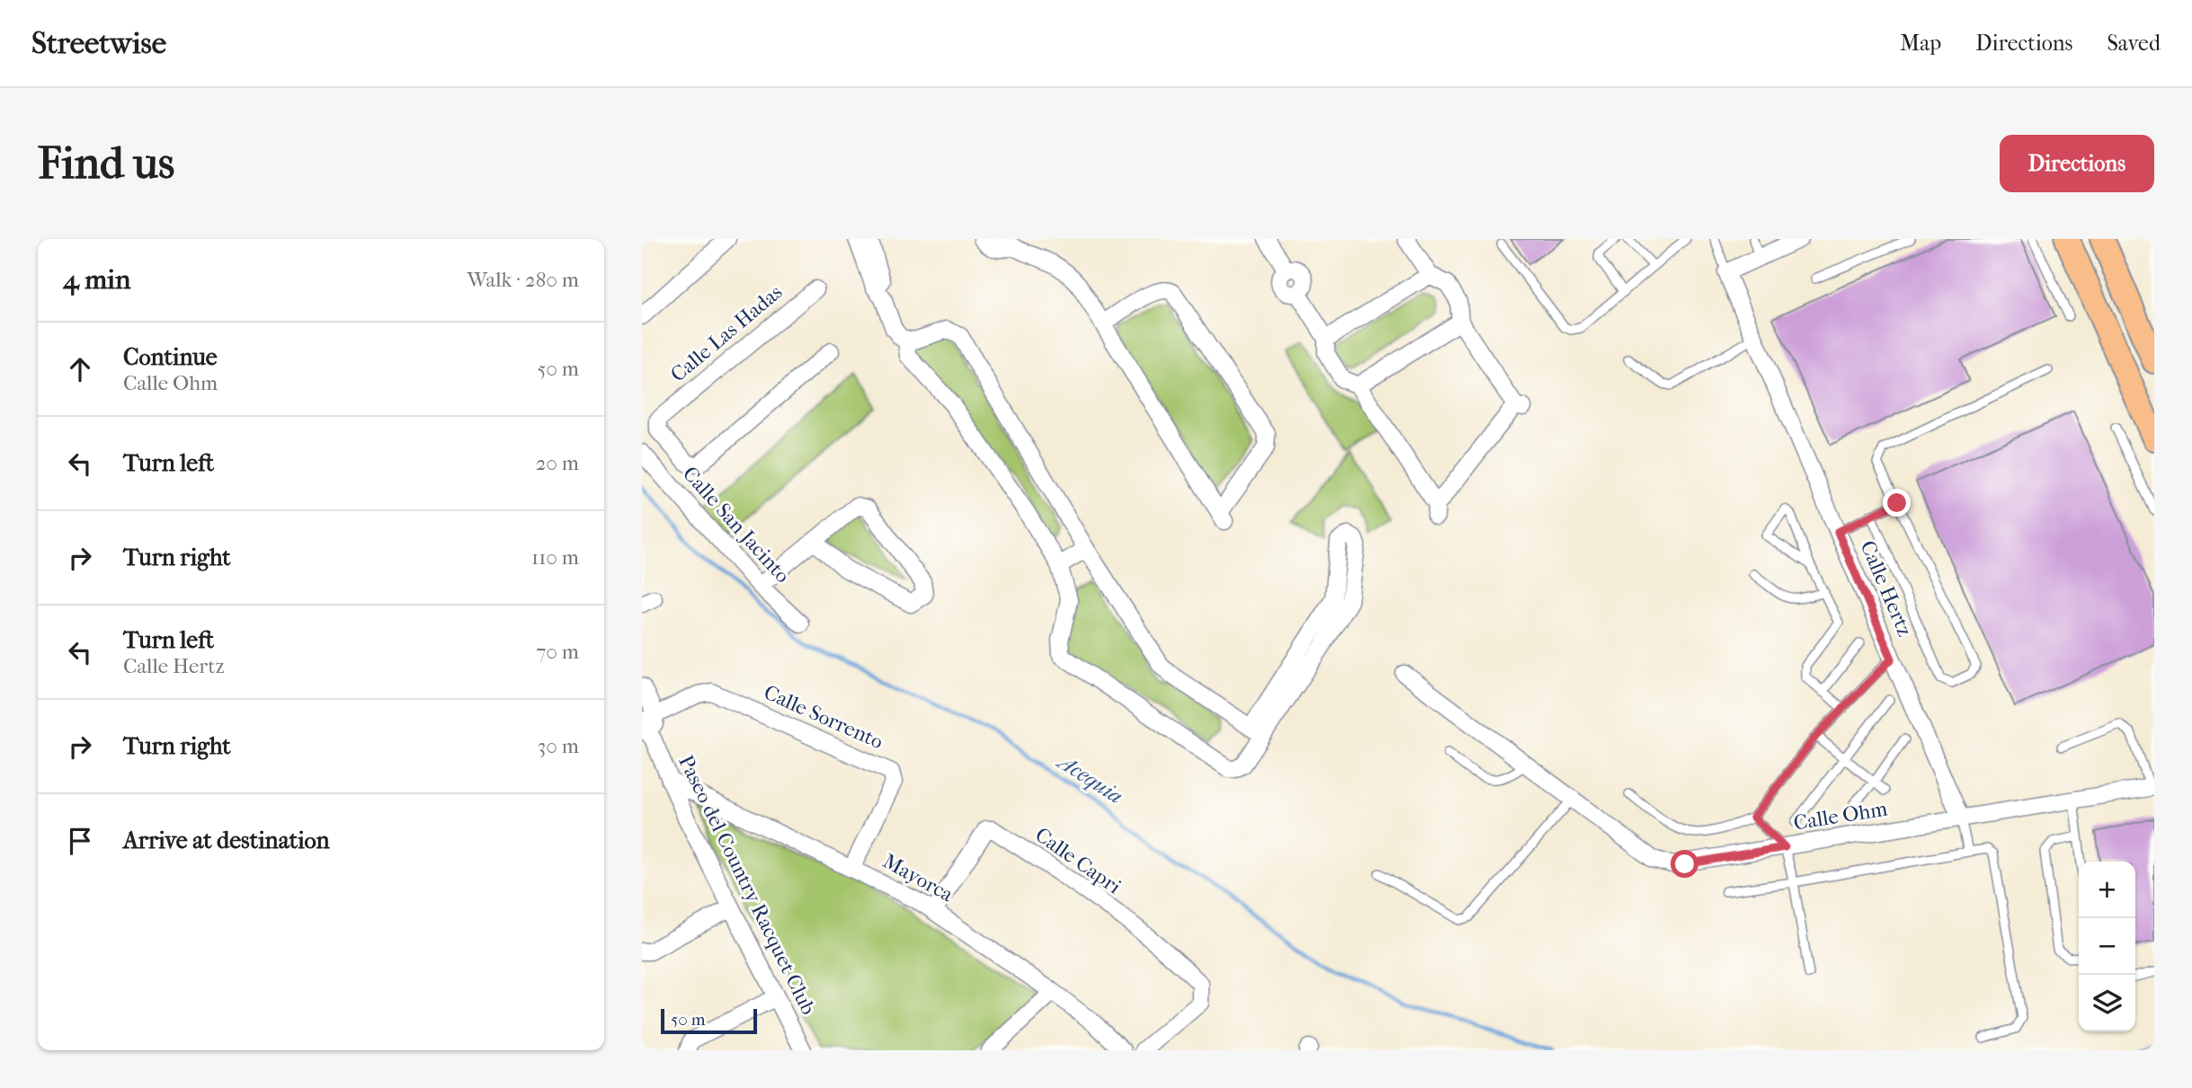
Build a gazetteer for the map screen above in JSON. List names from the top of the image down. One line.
{"streets":{"street":["Calle Las Hadas","Calle San Jacinto","Calle Hertz","Calle Sorrento","Calle Ohm","Calle Capri","Mayorca","Paseo del Country Racquet Club"]},"crossings":[["Calle Hertz","Calle Ohm"],["Calle Sorrento","Mayorca"],["Calle Sorrento","Paseo del Country Racquet Club"],["Calle Capri","Mayorca"],["Mayorca","Paseo del Country Racquet Club"]],"water":["Acequia"],"scale_bar":"50 m","page":{"header":"Streetwise","nav":["Map","Directions","Saved"],"buttons":"Directions","title":"Find us","heading":["4 min","Walk · 280 m"],"list":[["Continue","Calle Ohm","50 m"],["Turn left","20 m"],["Turn right","110 m"],["Turn left","Calle Hertz","70 m"],["Turn right","30 m"],"Arrive at destination"],"map_buttons":["+","−"],"scale":"50 m"}}
